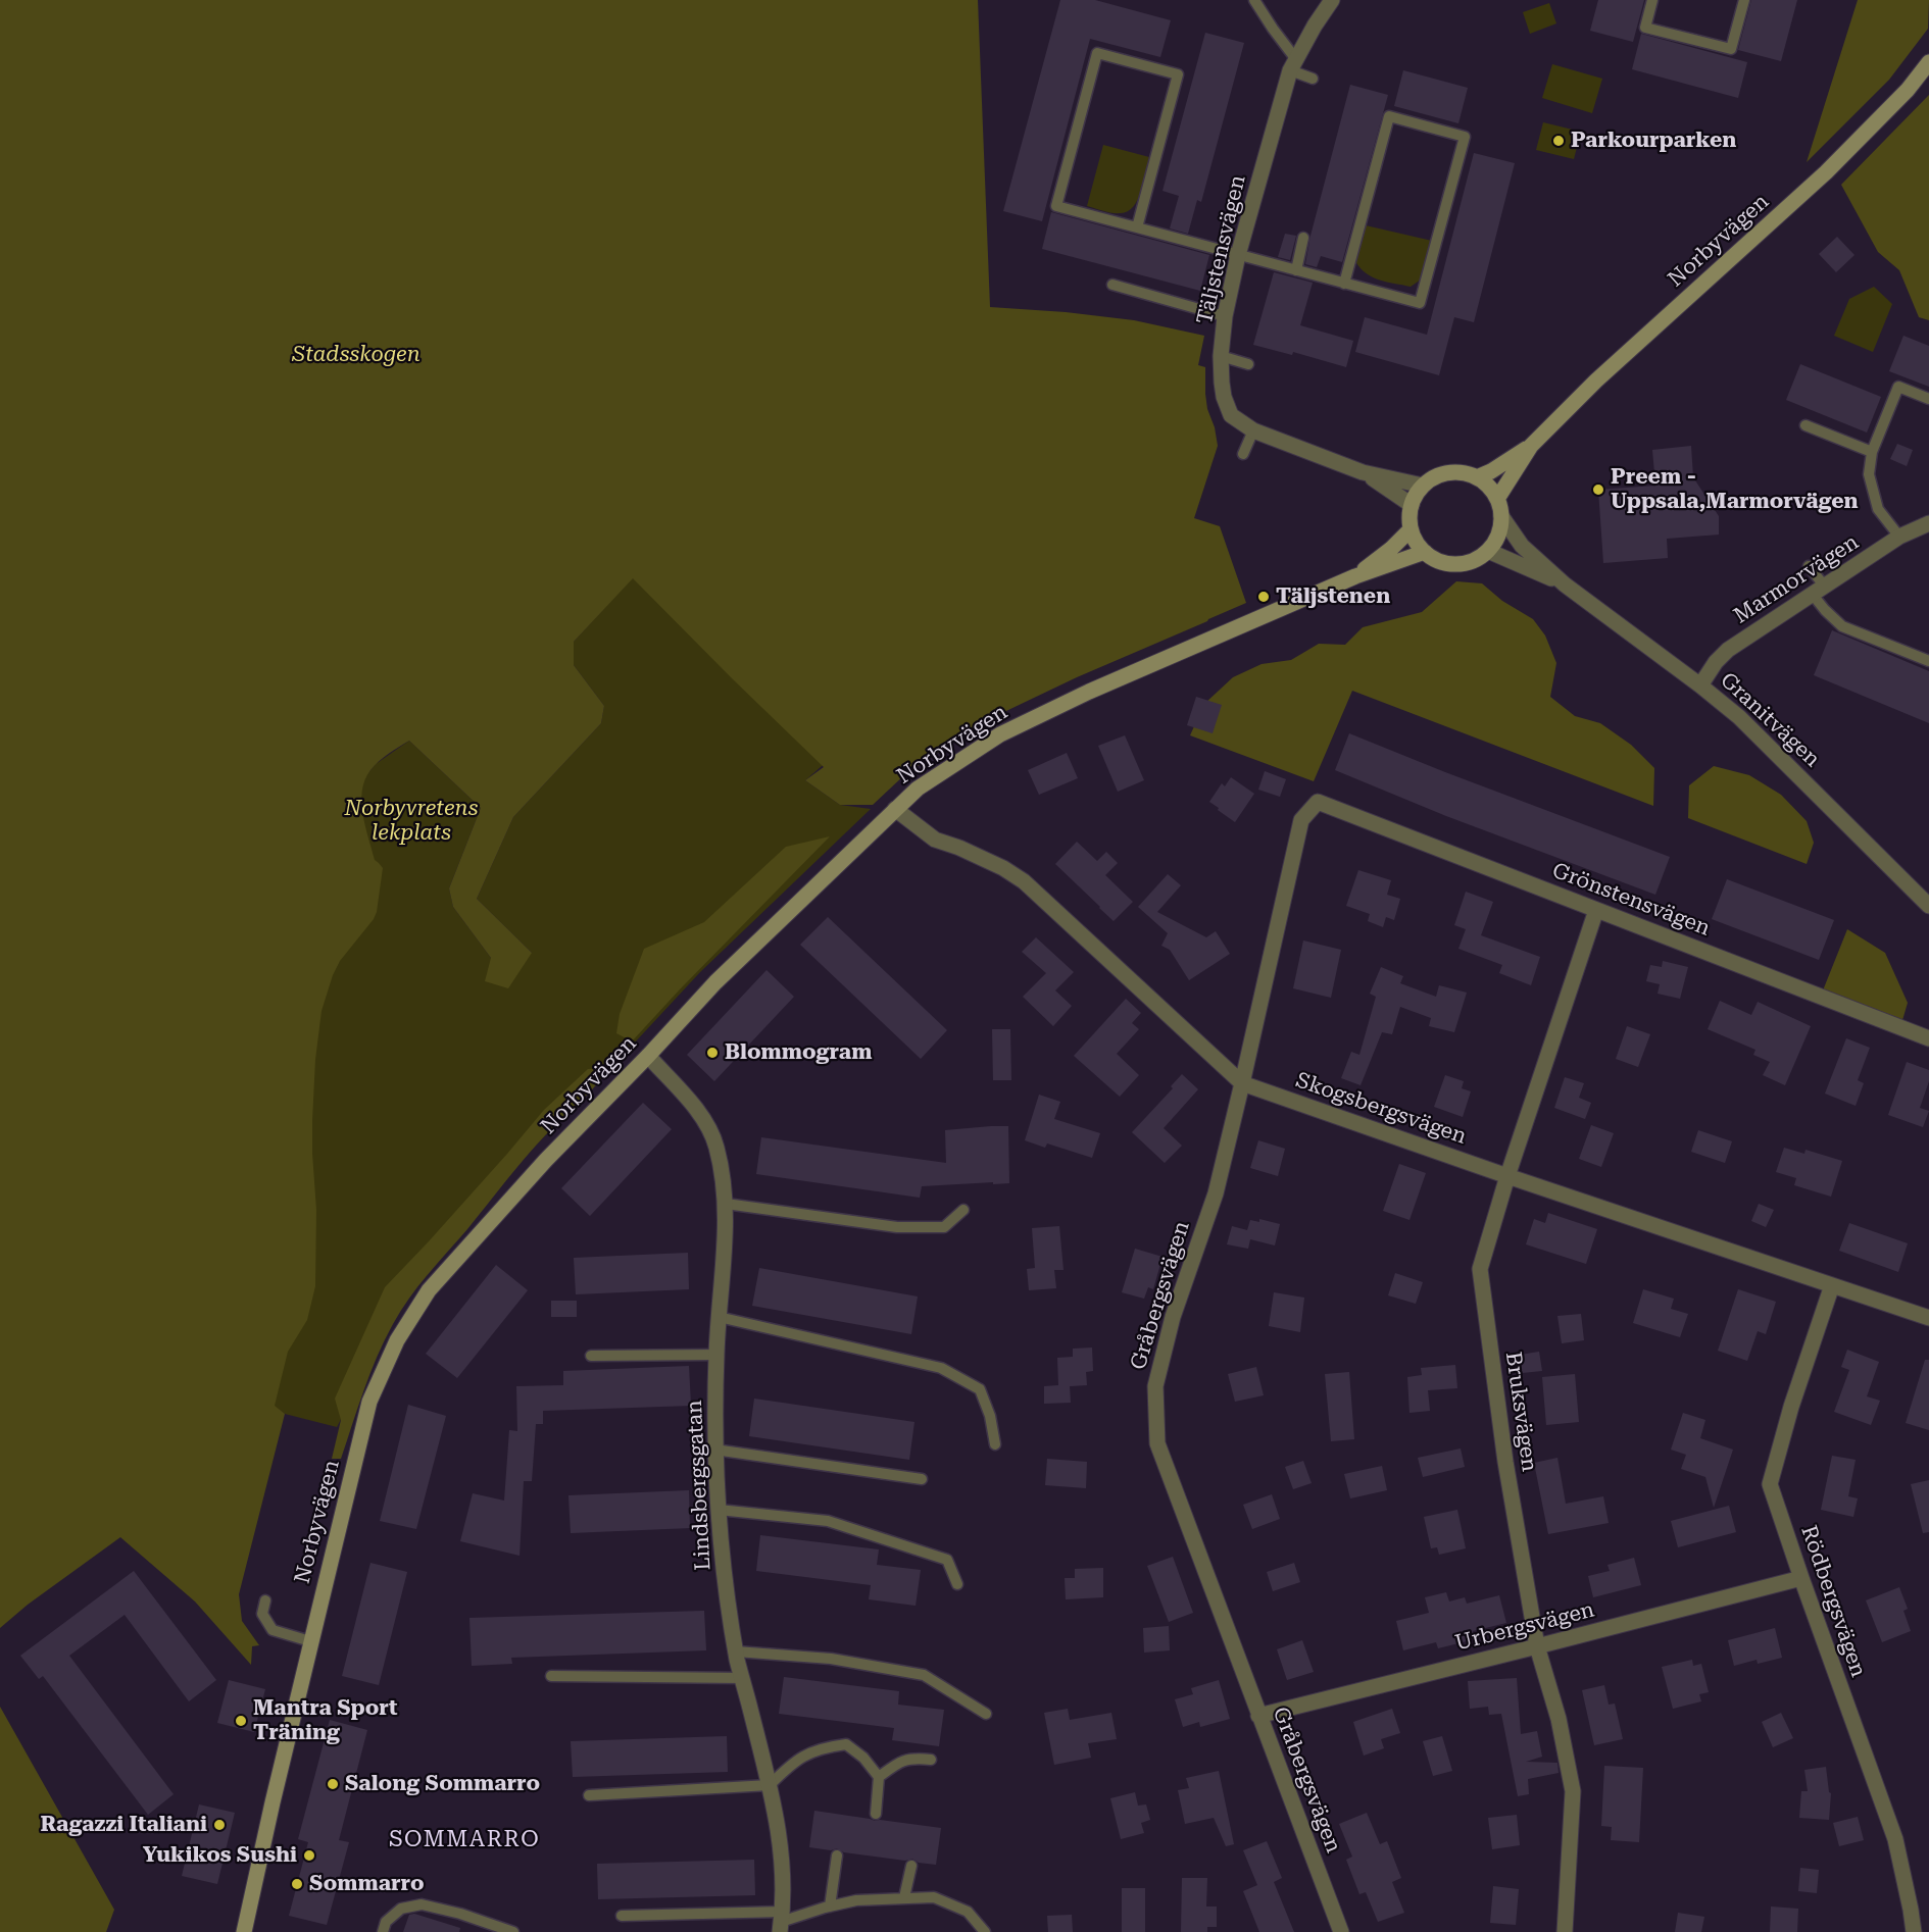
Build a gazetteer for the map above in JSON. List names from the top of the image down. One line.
{"streets":{"street":["Norbyvägen","Täljstensvägen","Marmorvägen","Granitvägen","Grönstensvägen","Skogsbergsvägen","Gråbergsvägen","Bruksvägen","Lindsbergsgatan","Rödbergsvägen","Urbergsvägen"]},"crossings":[["Norbyvägen","Täljstensvägen"],["Norbyvägen","Granitvägen"],["Norbyvägen","Skogsbergsvägen"],["Norbyvägen","Lindsbergsgatan"],["Täljstensvägen","Granitvägen"],["Marmorvägen","Granitvägen"],["Grönstensvägen","Gråbergsvägen"],["Grönstensvägen","Bruksvägen"],["Skogsbergsvägen","Gråbergsvägen"],["Skogsbergsvägen","Bruksvägen"],["Skogsbergsvägen","Rödbergsvägen"],["Gråbergsvägen","Urbergsvägen"],["Bruksvägen","Urbergsvägen"],["Rödbergsvägen","Urbergsvägen"]],"districts":["SOMMARRO"],"parks":["Stadsskogen","Norbyvretens lekplats"],"places":["Parkourparken","Preem - Uppsala,Marmorvägen","Täljstenen","Blommogram","Mantra Sport Träning","Salong Sommarro","Ragazzi Italiani","Yukikos Sushi","Sommarro"]}
